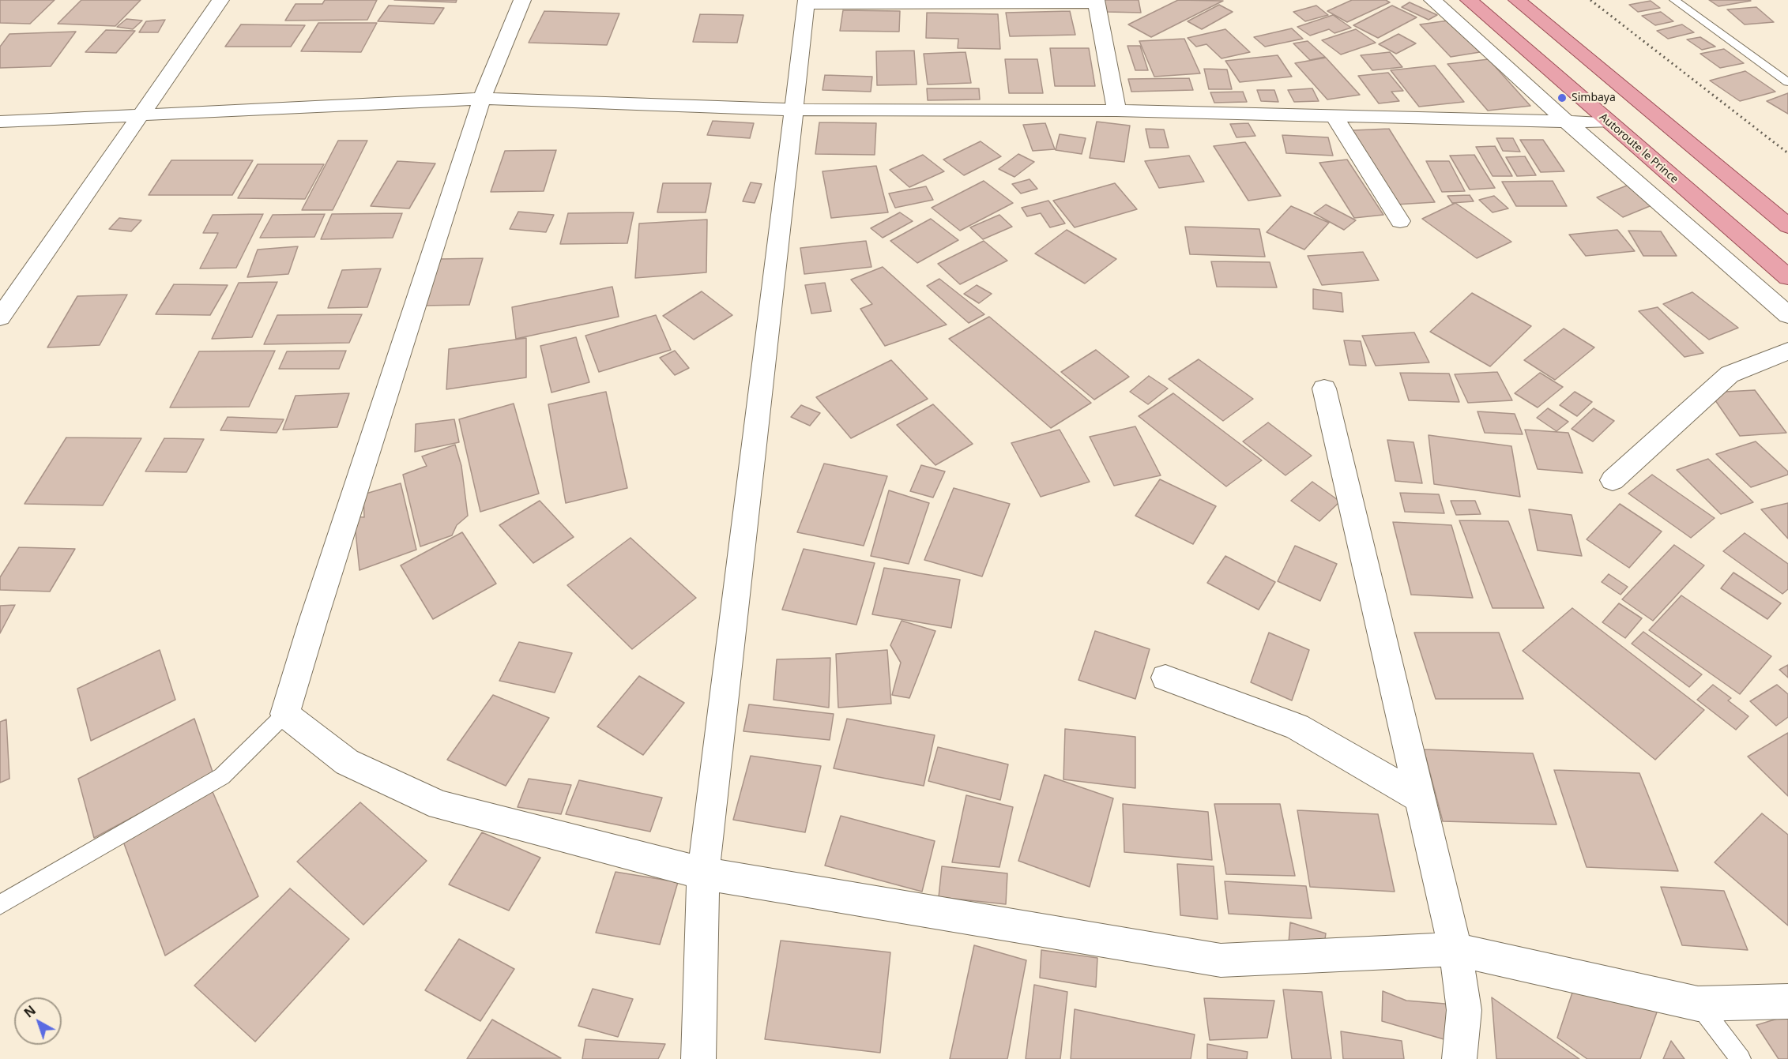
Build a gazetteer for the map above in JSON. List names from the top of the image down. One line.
{"streets":{"main road":["Autoroute le Prince"]},"places":["Simbaya"],"north":"top left"}
